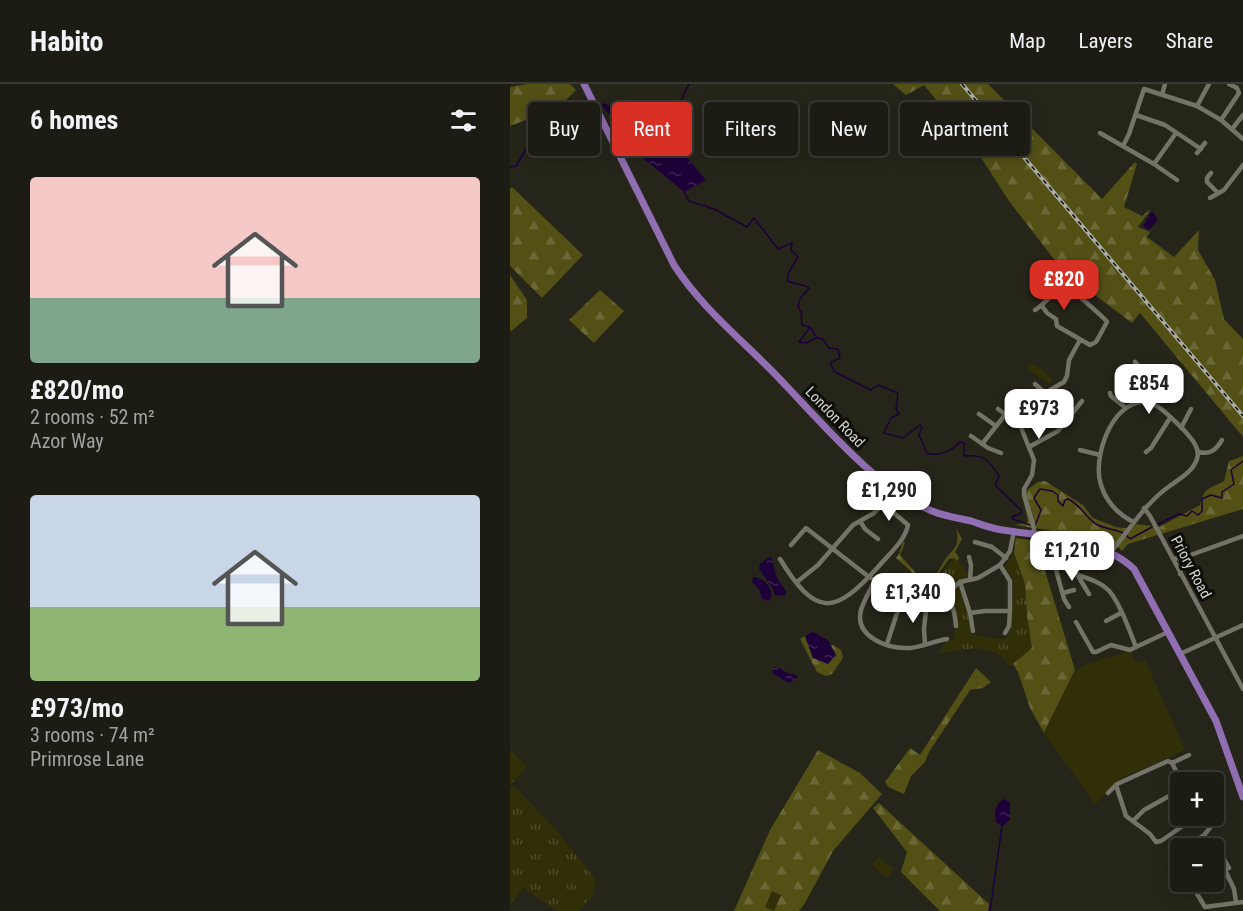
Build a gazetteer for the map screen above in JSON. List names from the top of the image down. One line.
{"streets":{"main road":["London Road"],"street":["Priory Road"]},"page":{"header":"Habito","nav":["Map","Layers","Share"],"heading":"6 homes","chip":["Buy","Rent","Filters","New","Apartment"],"list":[{"name":"£820/mo","note":"2 rooms · 52 m² · Azor Way"},{"name":"£973/mo","note":"3 rooms · 74 m² · Primrose Lane"}],"price":["£820","£854","£973","£1,290","£1,210","£1,340"],"map_buttons":["+","−"]}}
